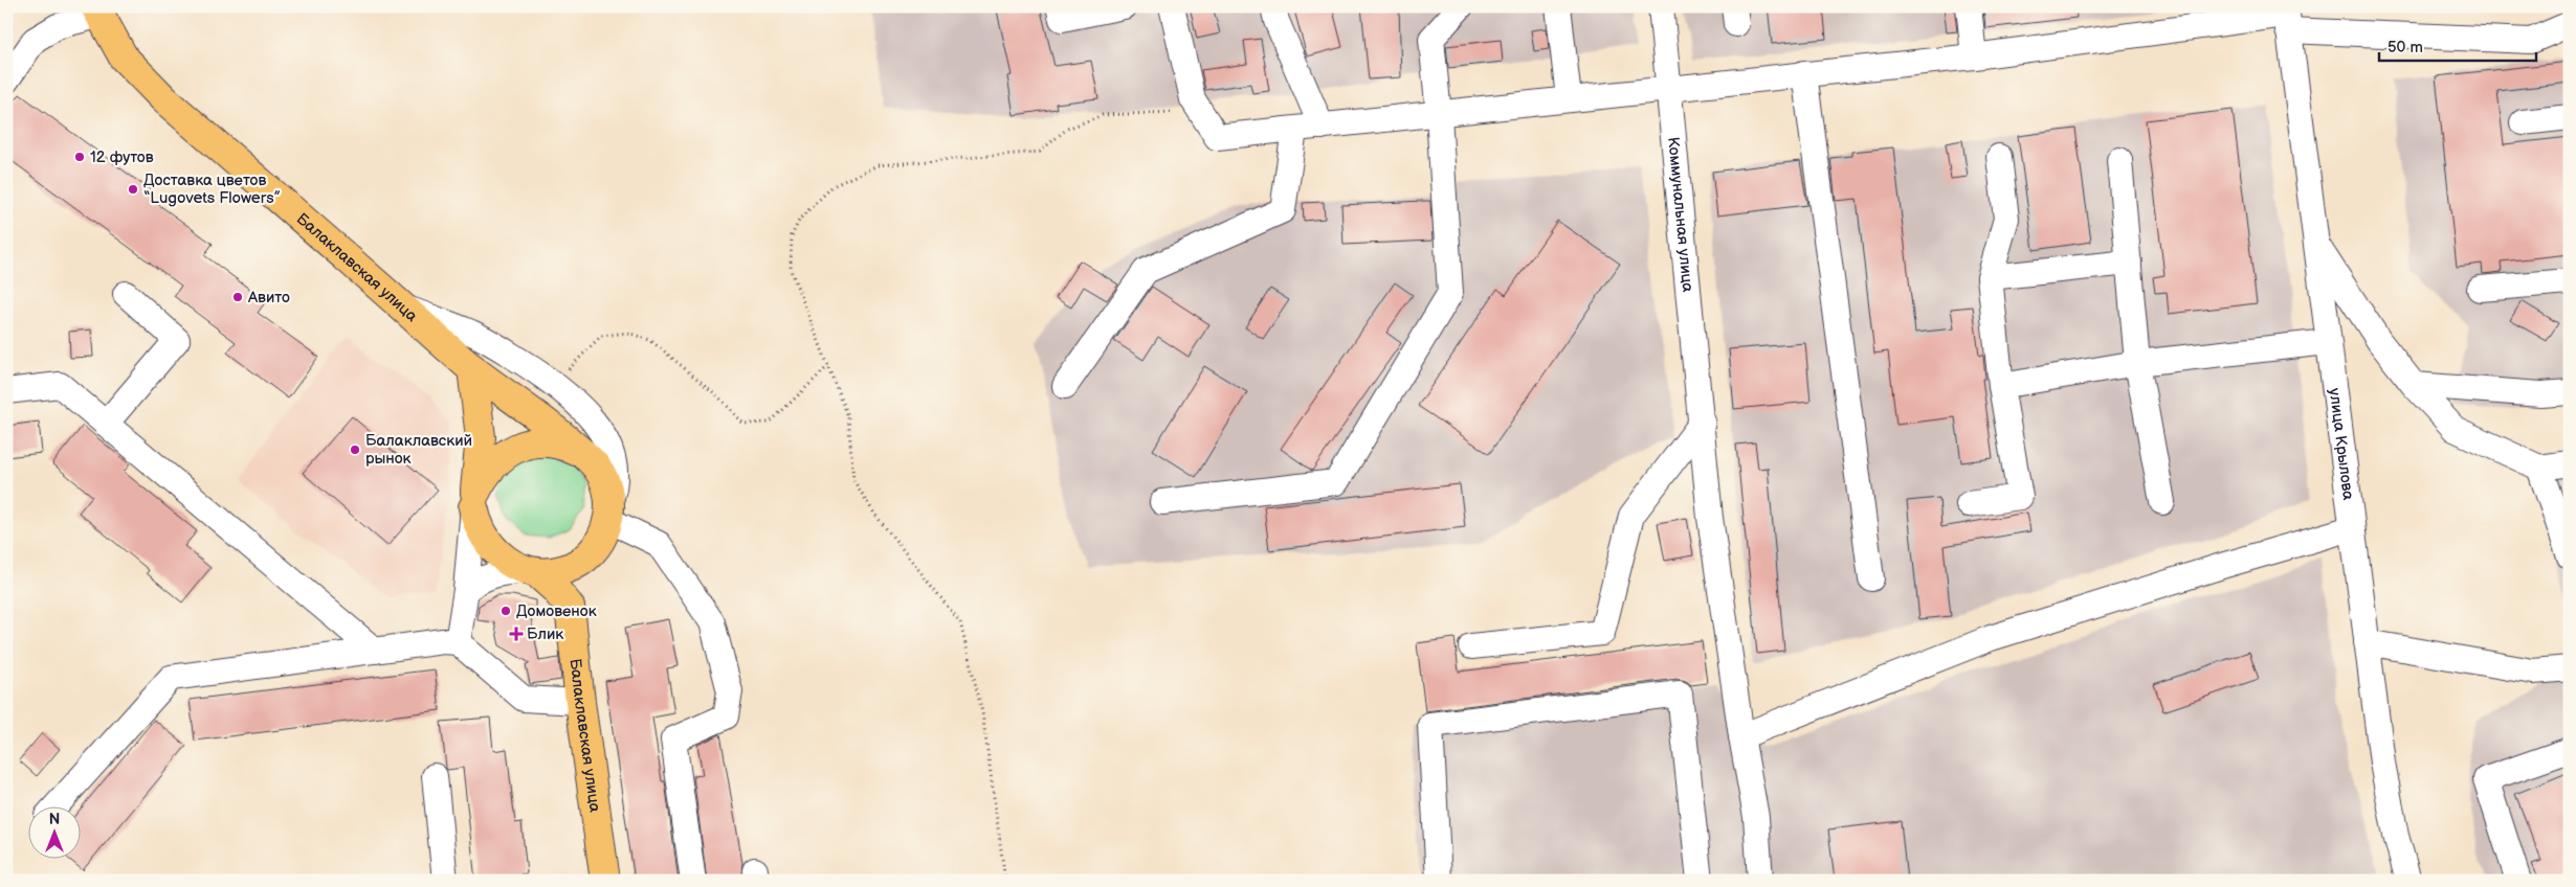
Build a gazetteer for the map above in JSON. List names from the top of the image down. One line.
{"streets":{"main road":["Балаклавская улица"],"street":["Коммунальная улица","улица Крылова"]},"places":{"other":["12 футов","Доставка цветов “Lugovets Flowers”","Авито","Балаклавский рынок","Домовенок"],"health":["Блик"]},"scale_bar":"50 m","north":"top"}
